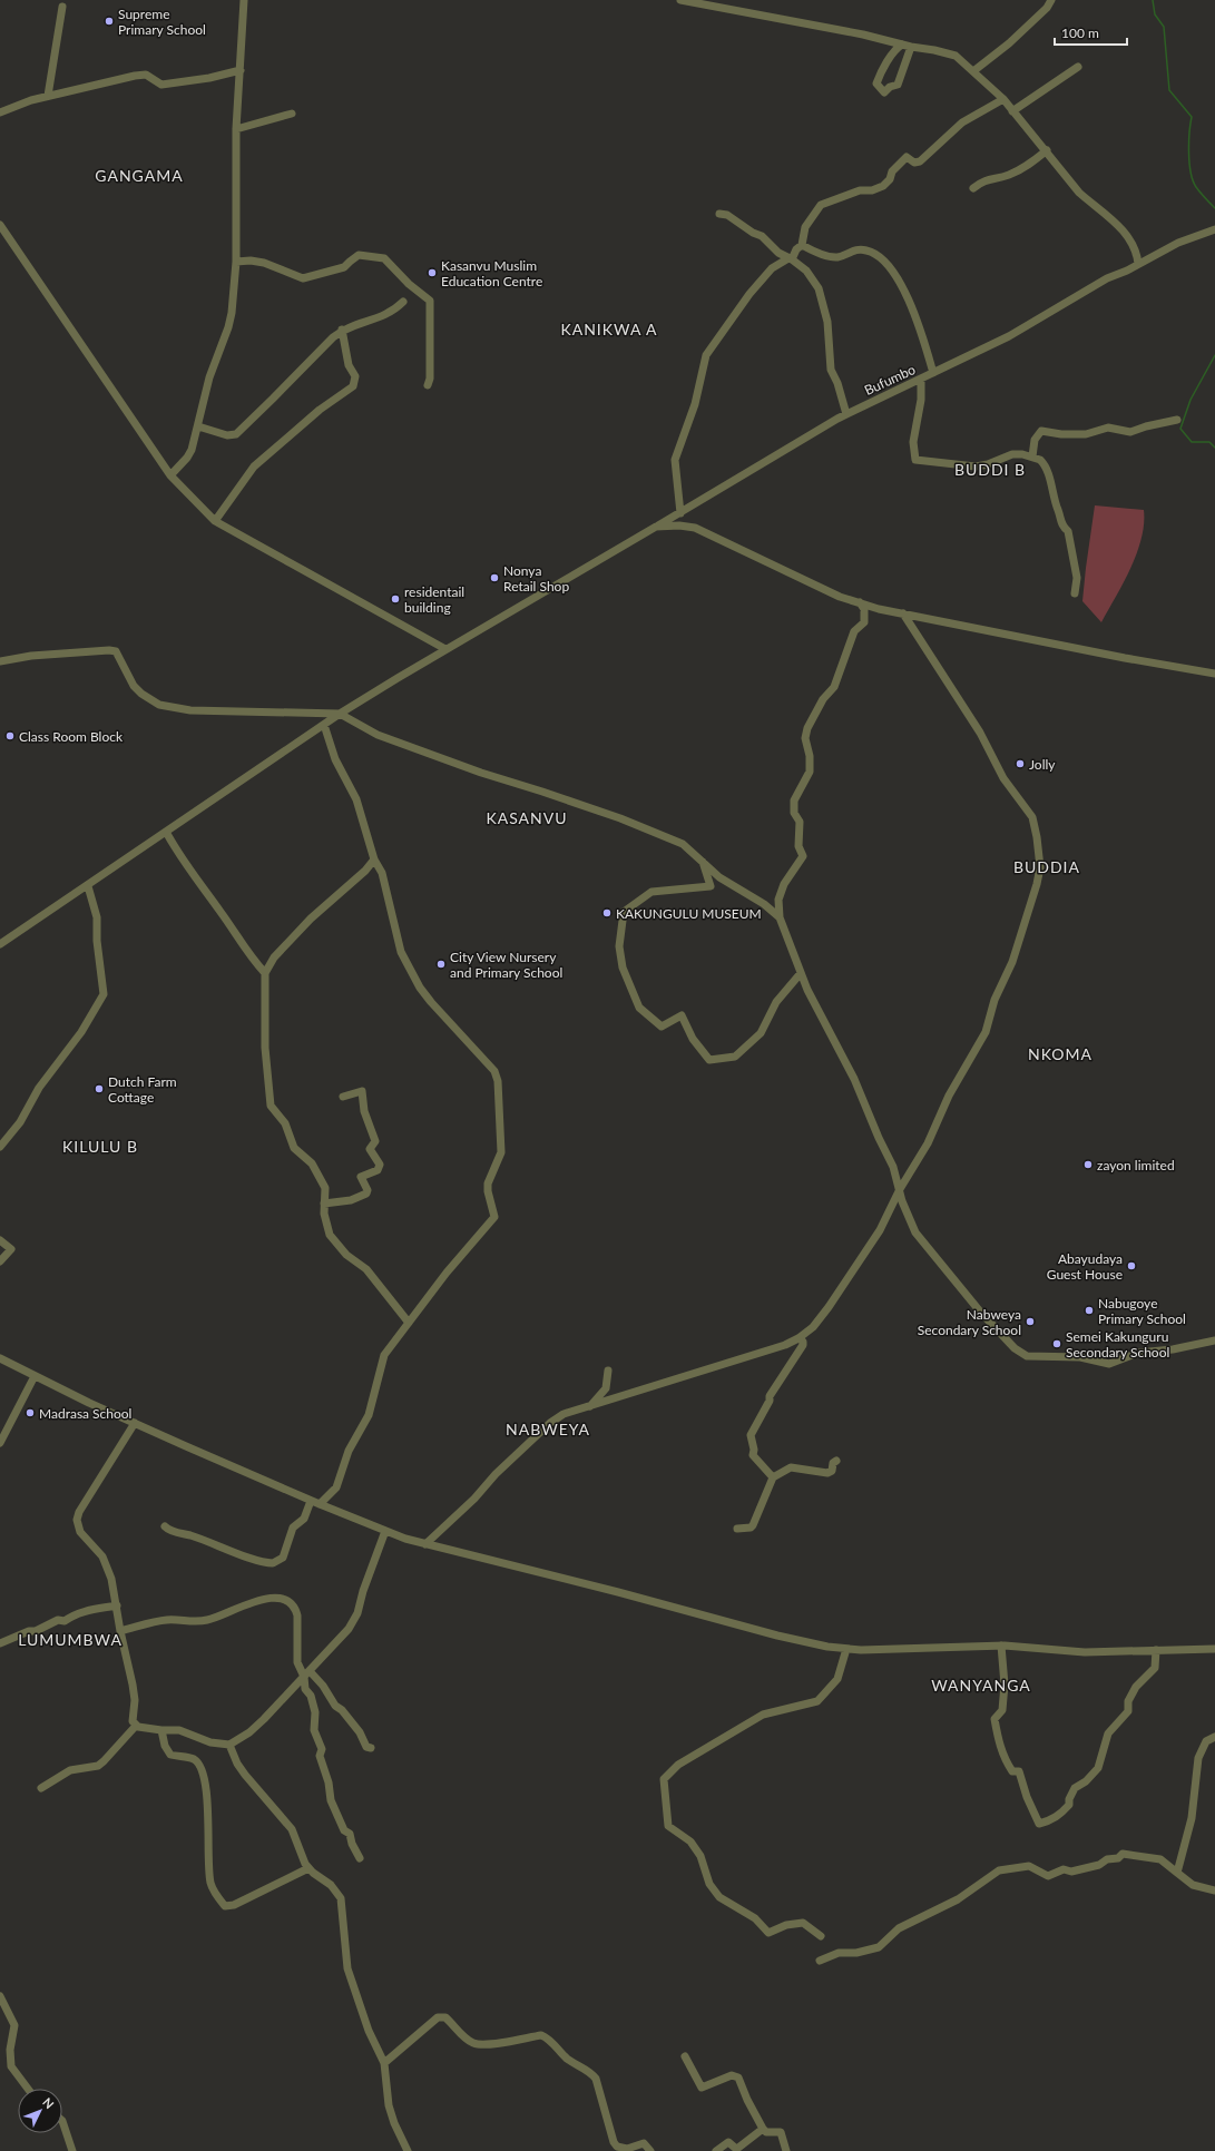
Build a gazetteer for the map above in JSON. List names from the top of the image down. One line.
{"streets":{"street":["Bufumbo"]},"districts":["GANGAMA","KANIKWA A","BUDDI B","KASANVU","BUDDIA","NKOMA","KILULU B","NABWEYA","LUMUMBWA","WANYANGA"],"places":["Supreme Primary School","Kasanvu Muslim Education Centre","Nonya Retail Shop","residentail building","Class Room Block","Jolly","KAKUNGULU MUSEUM","City View Nursery and Primary School","Dutch Farm Cottage","zayon limited","Abayudaya Guest House","Nabugoye Primary School","Nabweya Secondary School","Semei Kakunguru Secondary School","Madrasa School"],"scale_bar":"100 m","north":"top right"}
